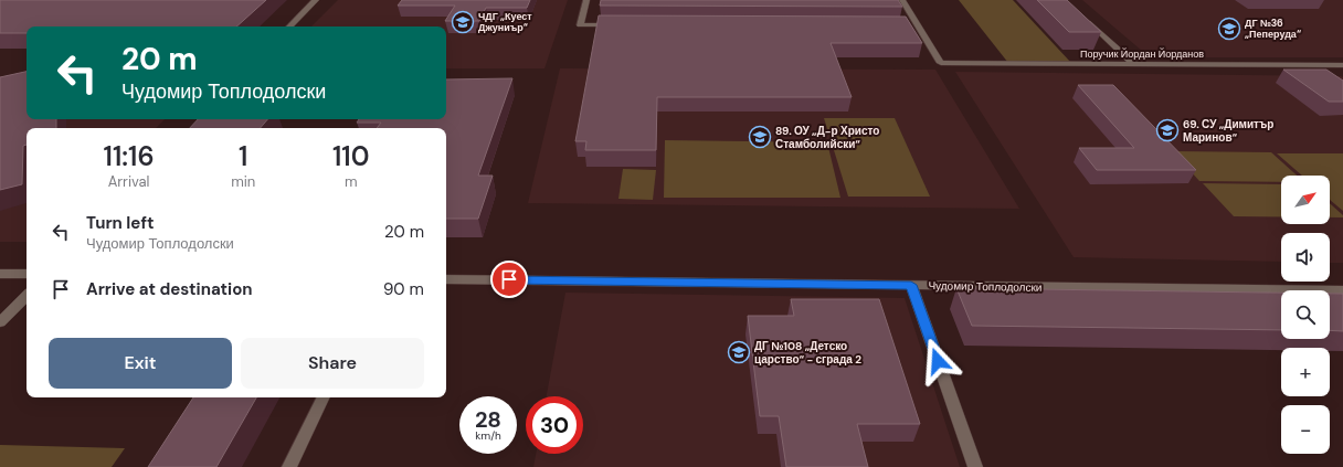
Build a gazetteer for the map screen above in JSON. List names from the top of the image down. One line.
{"streets":{"street":["Поручик Йордан Йорданов","Чудомир Топлодолски"]},"places":{"school or university":["ЧДГ „Куест Джуниър“","ДГ №36 „Пеперуда“","69. СУ „Димитър Маринов“","89. ОУ „Д-р Христо Стамболийски“","ДГ №108 „Детско царство“ - сграда 2"]},"north":"top right","page":{"turn":["20 m","Чудомир Топлодолски"],"eta":["11:16","Arrival","1","min","110","m"],"map_buttons":["+","−"],"list":[{"name":"Turn left","note":"Чудомир Топлодолски","value":"20 m"},{"name":"Arrive at destination","value":"90 m"}],"buttons":["Exit","Share"],"speed":"28 km/h","limit":"30"}}
